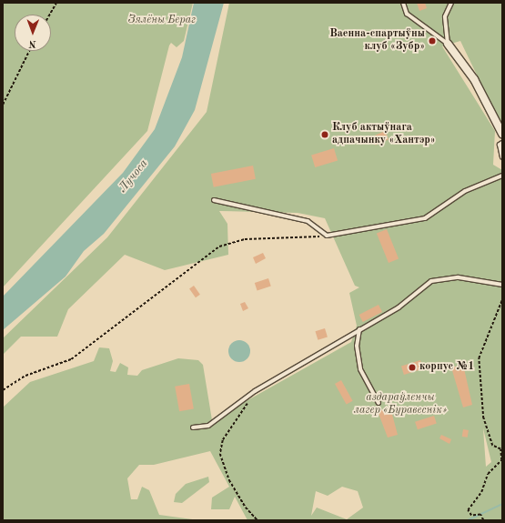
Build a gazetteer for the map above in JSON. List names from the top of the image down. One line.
{"water":["Лучоса"],"parks":["Зялёны Бераг","аздараўленчы лагер «Буравеснік»"],"places":["Ваенна-спартыўны клуб «Зубр»","Клуб актыўнага адпачынку «Хантэр»","корпус №1"],"north":"bottom"}
